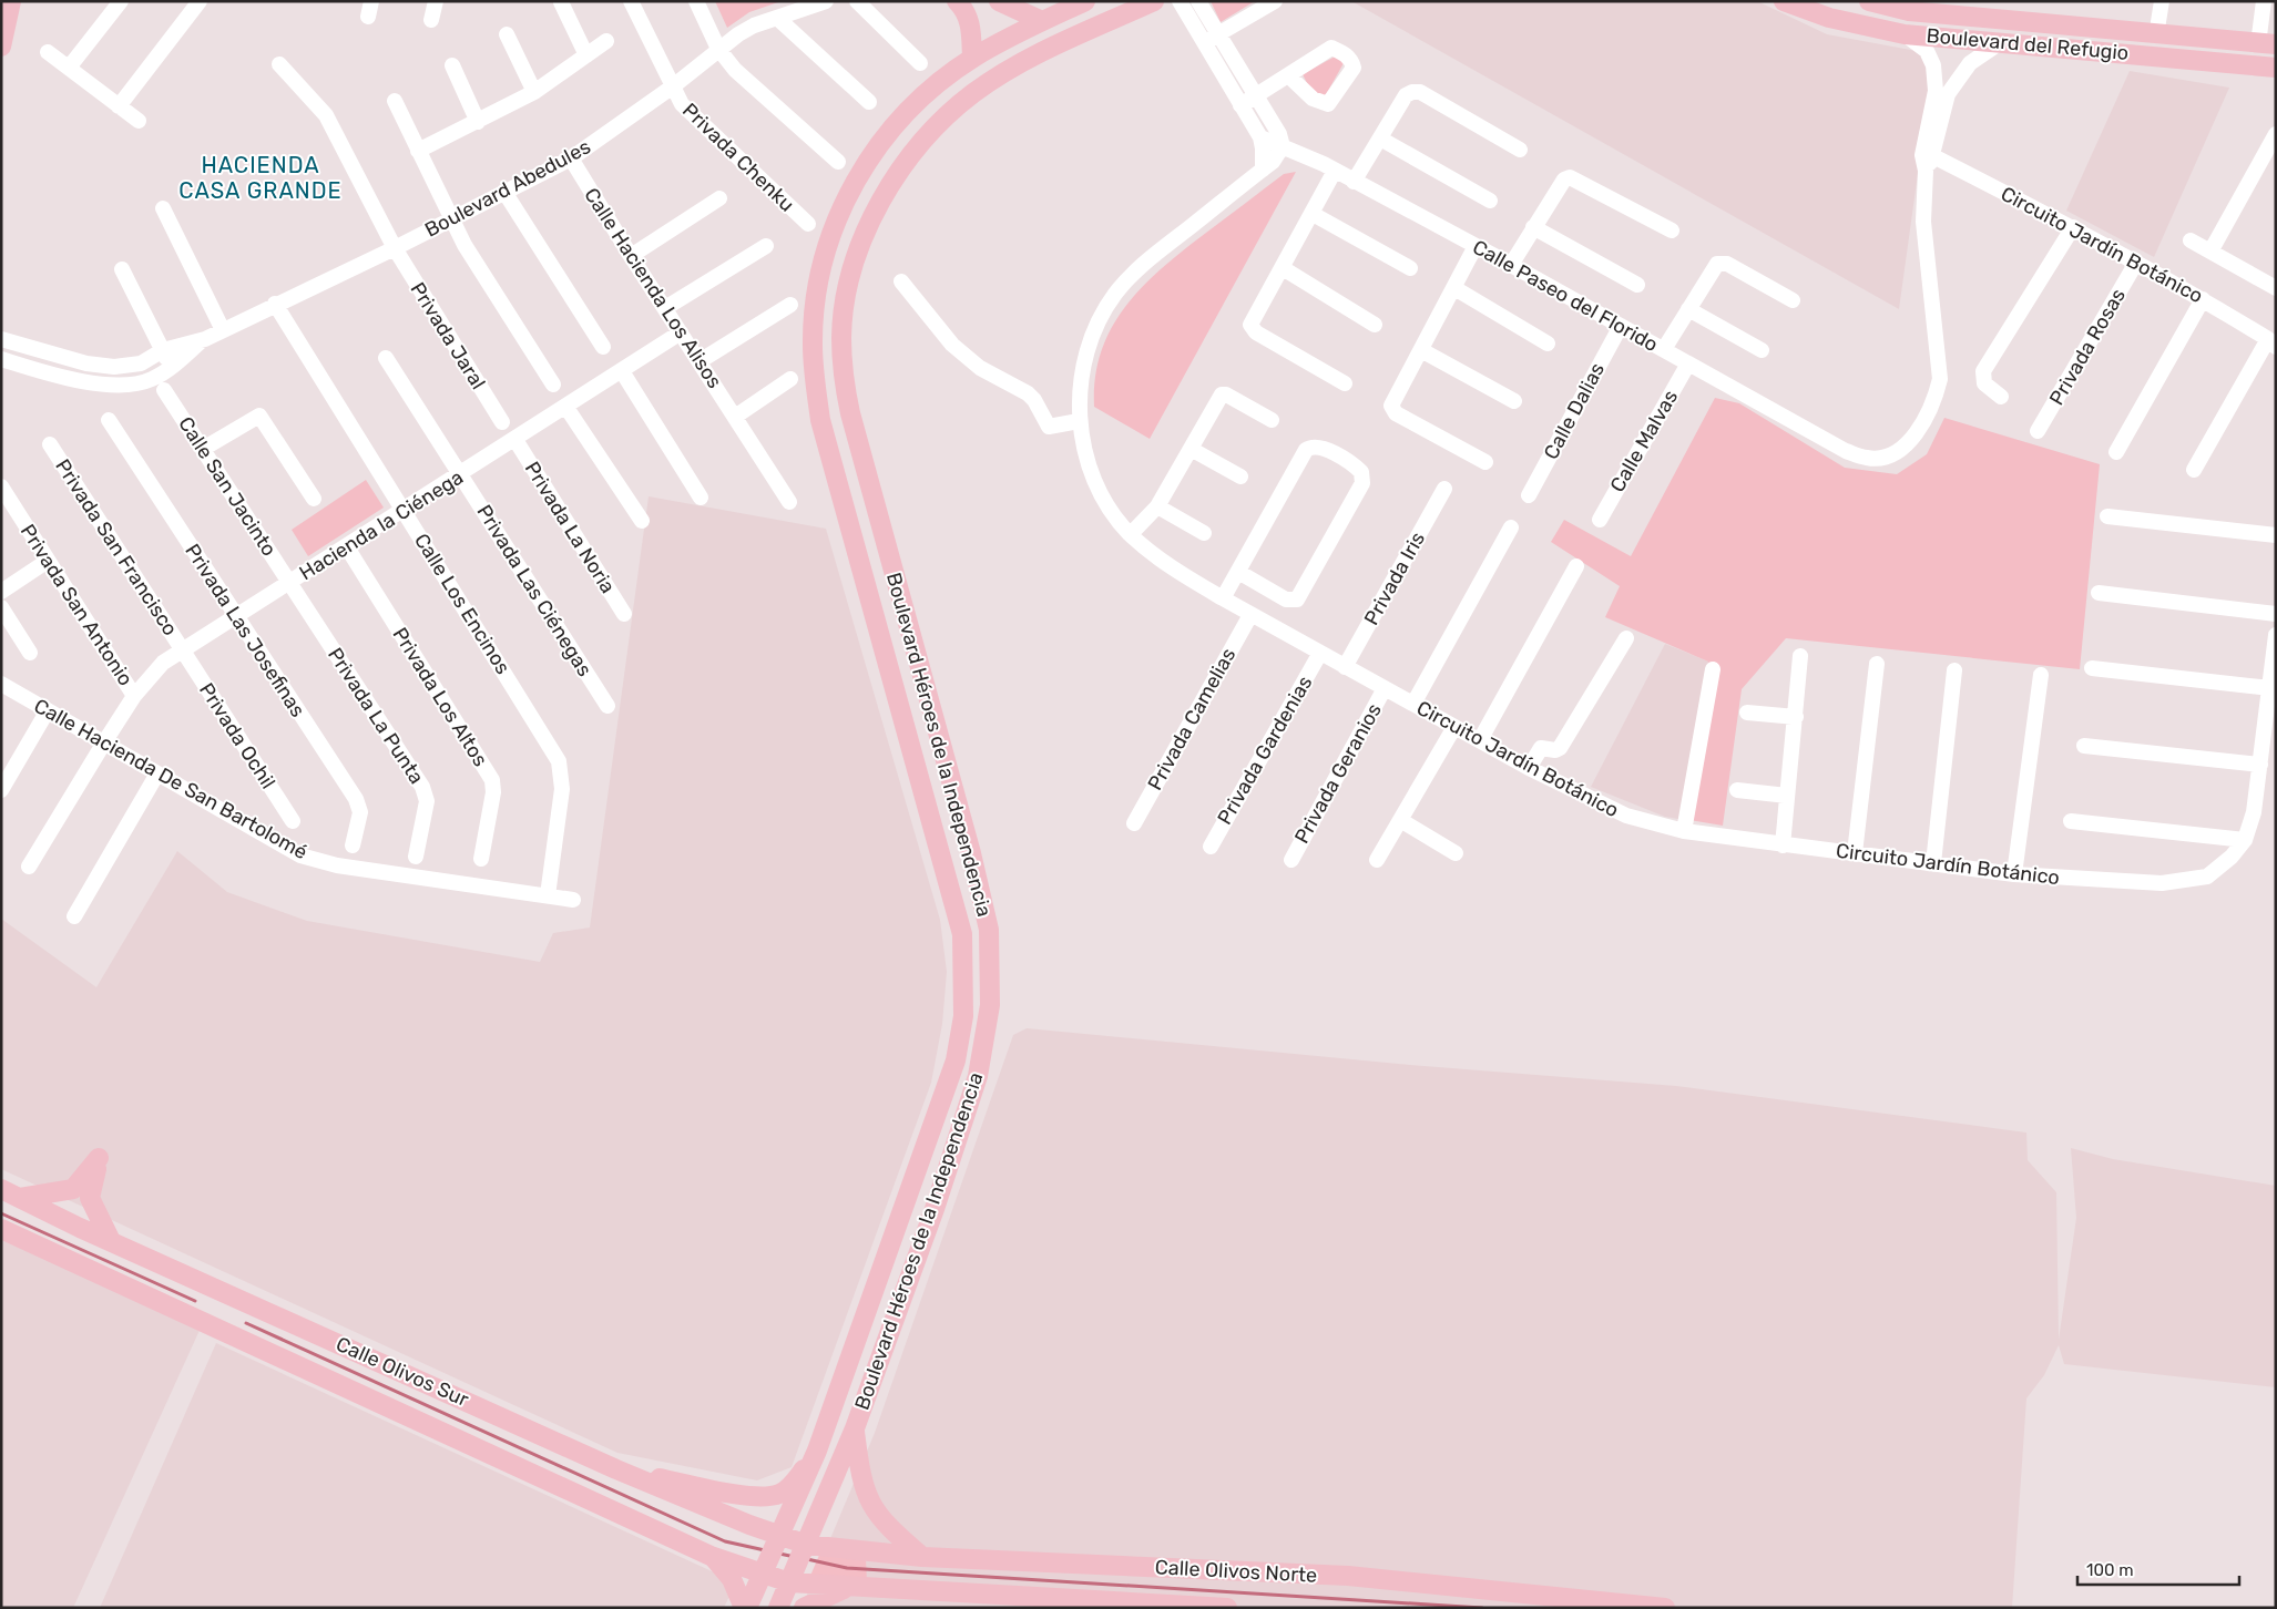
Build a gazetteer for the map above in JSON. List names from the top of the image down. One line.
{"streets":{"main road":["Boulevard del Refugio","Boulevard Héroes de la Independencia","Calle Olivos Sur","Calle Olivos Norte"],"street":["Privada Chenku","Boulevard Abedules","Circuito Jardín Botánico","Calle Hacienda Los Alisos","Calle Paseo del Florido","Privada Jaral","Privada Rosas","Calle Dalias","Calle Malvas","Calle San Jacinto","Hacienda la Ciénega","Privada La Noria","Privada San Francisco","Privada Iris","Privada Las Ciénegas","Calle Los Encinos","Privada San Antonio","Privada Las Josefinas","Privada Los Altos","Privada La Punta","Privada Camelias","Privada Ochil","Privada Gardenias","Privada Geranios","Calle Hacienda De San Bartolomé"]},"crossings":[["Privada Chenku","Boulevard Abedules"],["Boulevard Abedules","Calle Hacienda Los Alisos"],["Boulevard Abedules","Privada Jaral"],["Boulevard Abedules","Calle Los Encinos"],["Circuito Jardín Botánico","Calle Paseo del Florido"],["Circuito Jardín Botánico","Privada Rosas"],["Circuito Jardín Botánico","Privada Iris"],["Circuito Jardín Botánico","Privada Camelias"],["Circuito Jardín Botánico","Privada Gardenias"],["Circuito Jardín Botánico","Privada Geranios"],["Calle Hacienda Los Alisos","Hacienda la Ciénega"],["Calle Paseo del Florido","Calle Dalias"],["Calle Paseo del Florido","Calle Malvas"],["Calle San Jacinto","Hacienda la Ciénega"],["Calle San Jacinto","Privada La Punta"],["Hacienda la Ciénega","Privada La Noria"],["Hacienda la Ciénega","Privada San Francisco"],["Hacienda la Ciénega","Privada Las Ciénegas"],["Hacienda la Ciénega","Calle Los Encinos"],["Hacienda la Ciénega","Privada San Antonio"],["Hacienda la Ciénega","Privada Las Josefinas"],["Hacienda la Ciénega","Privada Los Altos"],["Hacienda la Ciénega","Privada La Punta"],["Hacienda la Ciénega","Privada Ochil"],["Hacienda la Ciénega","Calle Hacienda De San Bartolomé"],["Privada San Francisco","Privada Ochil"],["Calle Los Encinos","Calle Hacienda De San Bartolomé"],["Boulevard Héroes de la Independencia","Calle Olivos Sur"],["Boulevard Héroes de la Independencia","Calle Olivos Norte"],["Calle Olivos Sur","Calle Olivos Norte"]],"districts":["HACIENDA CASA GRANDE"],"scale_bar":"100 m"}
